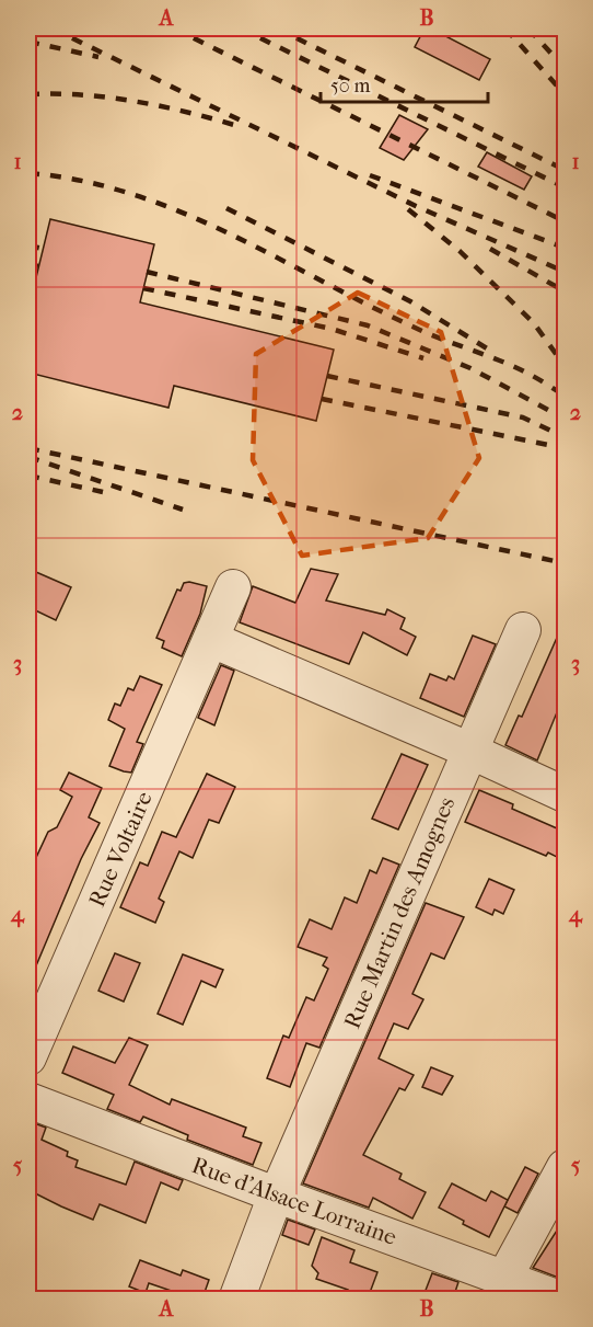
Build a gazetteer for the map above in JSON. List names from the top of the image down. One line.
{"streets":{"street":["Rue Voltaire","Rue Martin des Amognes","Rue d'Alsace Lorraine"]},"crossings":[["Rue Martin des Amognes","Rue d'Alsace Lorraine"]],"scale_bar":"50 m","grid":{"columns":["A","B"],"rows":["1","2","3","4","5"]}}
